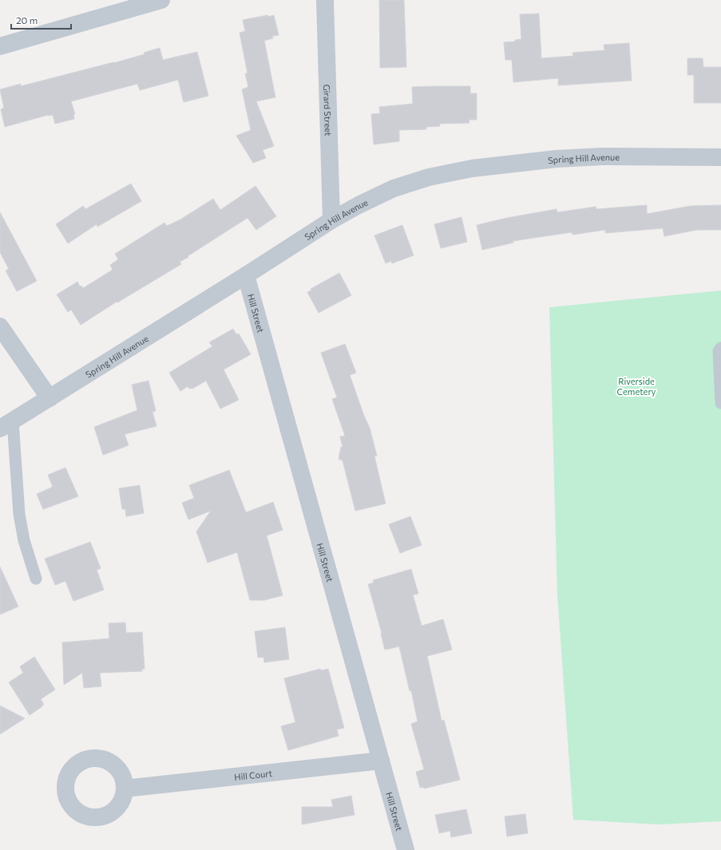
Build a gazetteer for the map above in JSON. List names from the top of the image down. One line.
{"streets":{"street":["Girard Street","Spring Hill Avenue","Hill Street","Hill Court"]},"crossings":[["Girard Street","Spring Hill Avenue"],["Spring Hill Avenue","Hill Street"],["Hill Street","Hill Court"]],"parks":["Riverside Cemetery"],"scale_bar":"20 m"}
